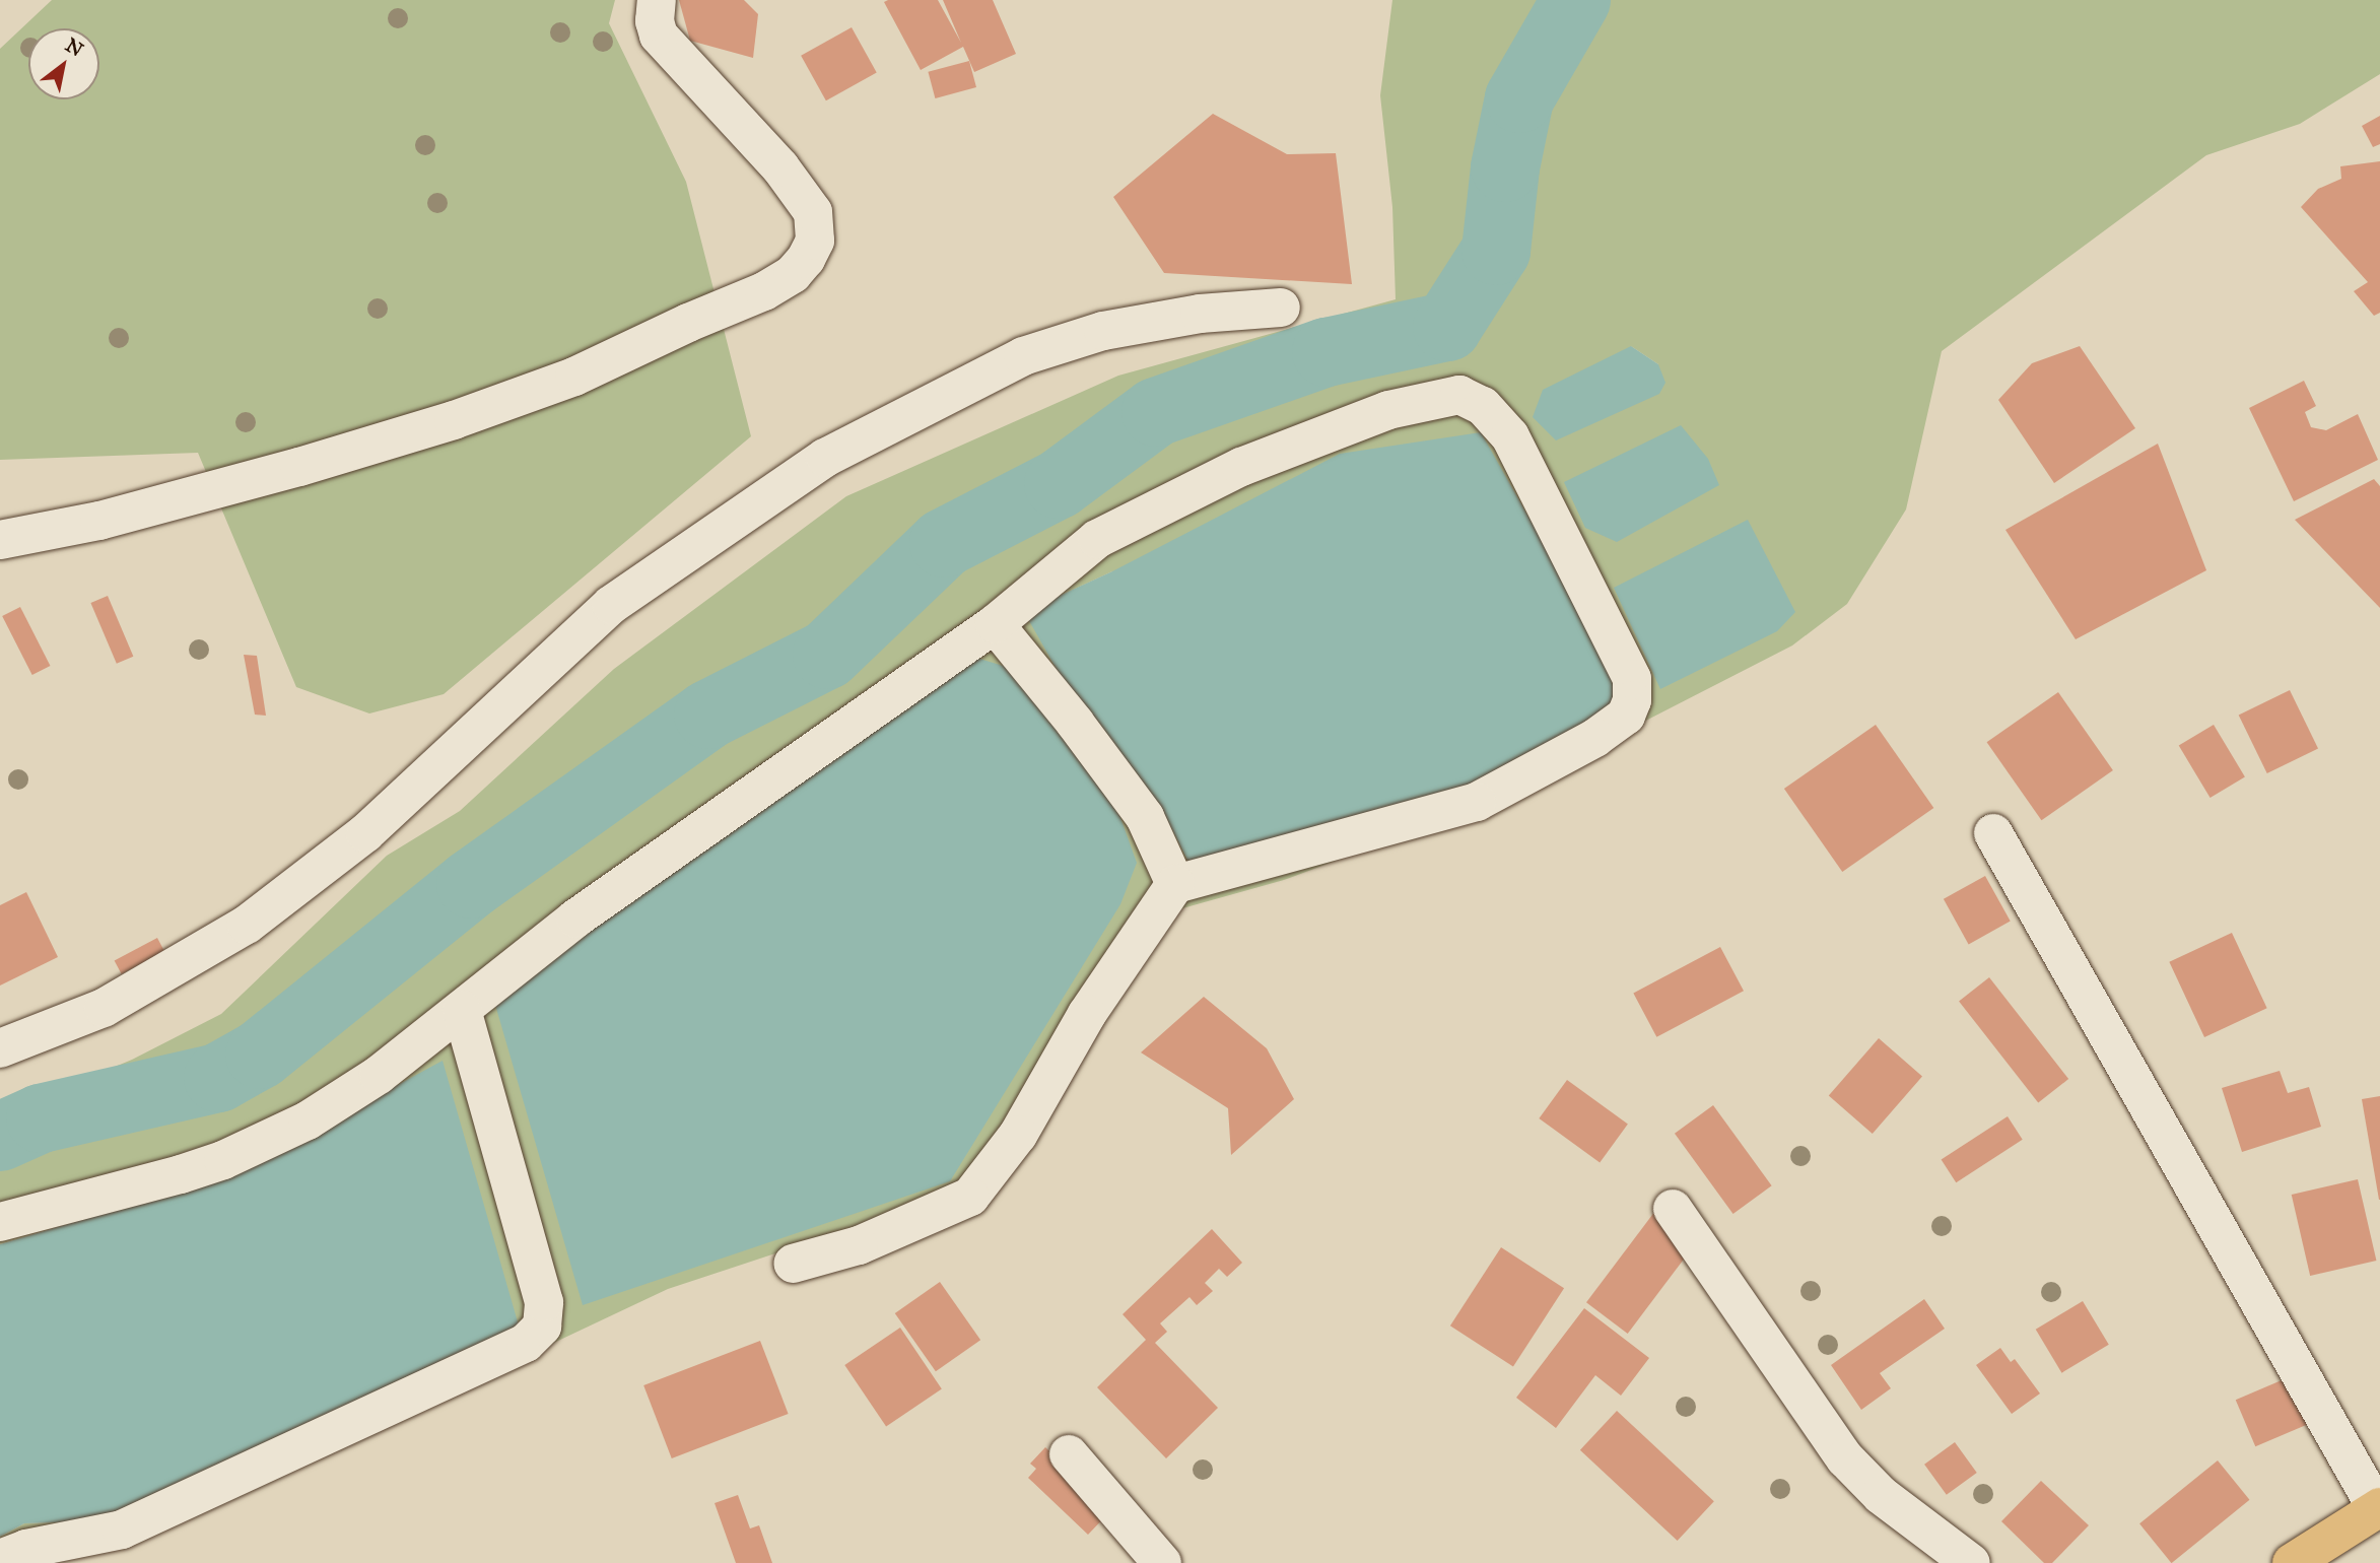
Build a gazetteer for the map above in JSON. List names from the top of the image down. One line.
{"north":"top right"}
